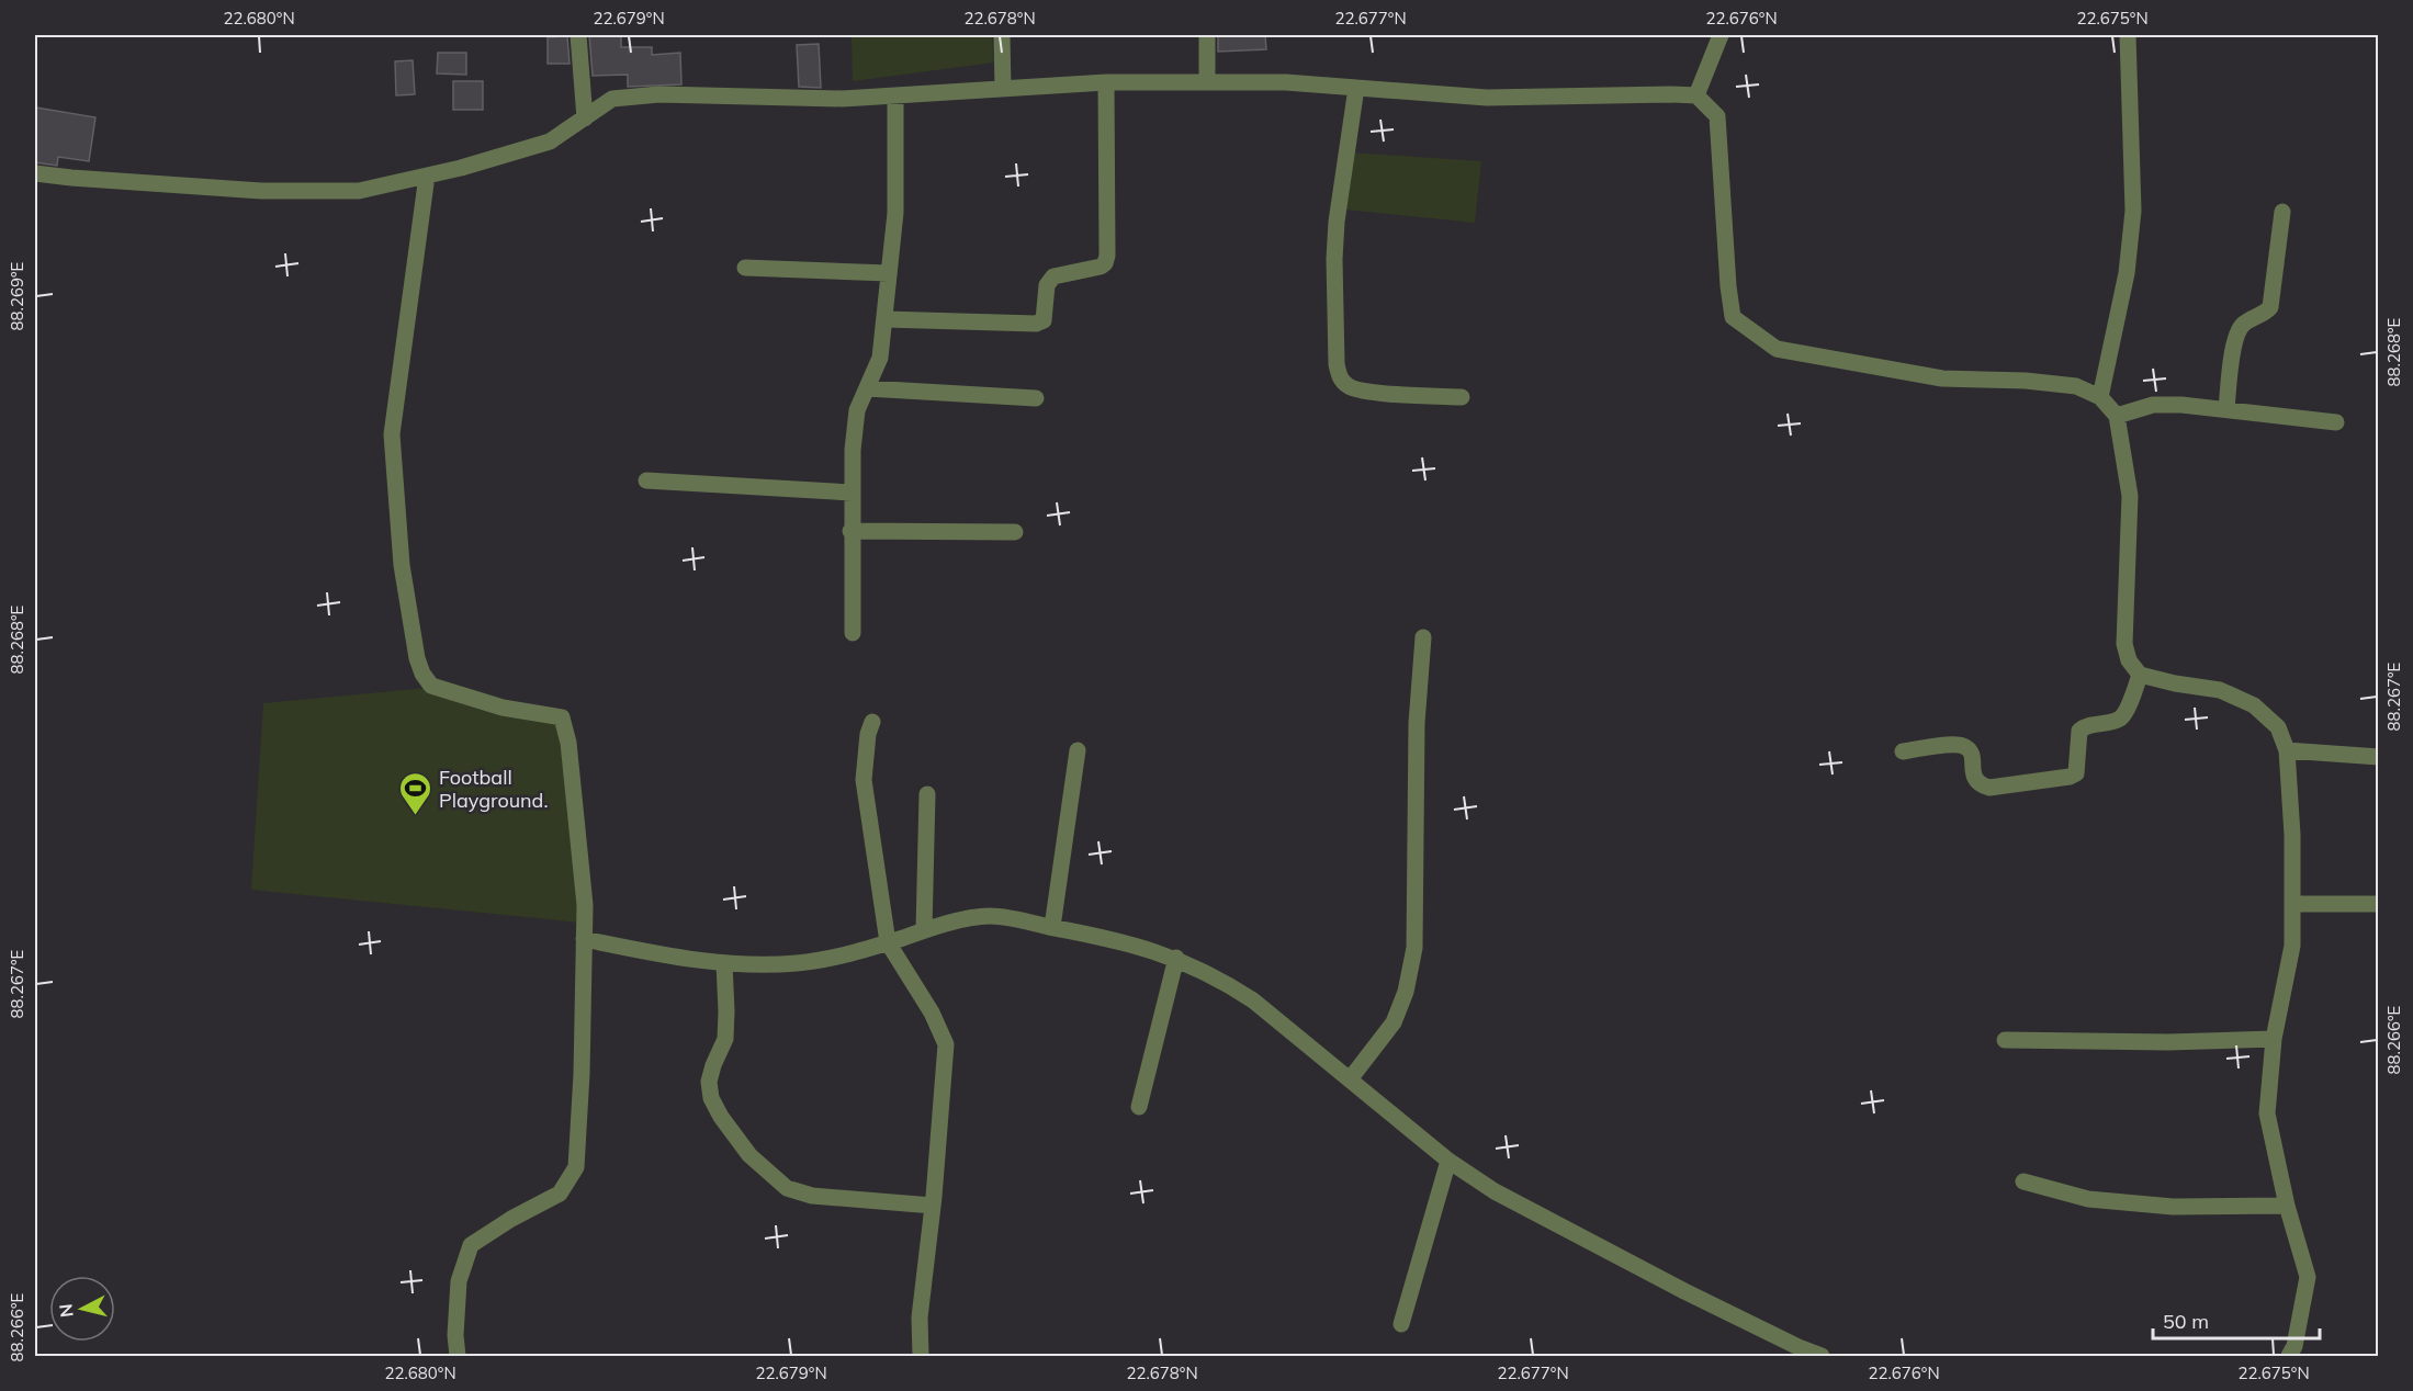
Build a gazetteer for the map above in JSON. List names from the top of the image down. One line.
{"places":{"sports":["Football Playground."]},"scale_bar":"50 m","north":"left","coordinates":["22.680°N","22.679°N","22.678°N","22.677°N","22.676°N","22.675°N","88.269°E","88.268°E","88.267°E","88.266°E"]}
